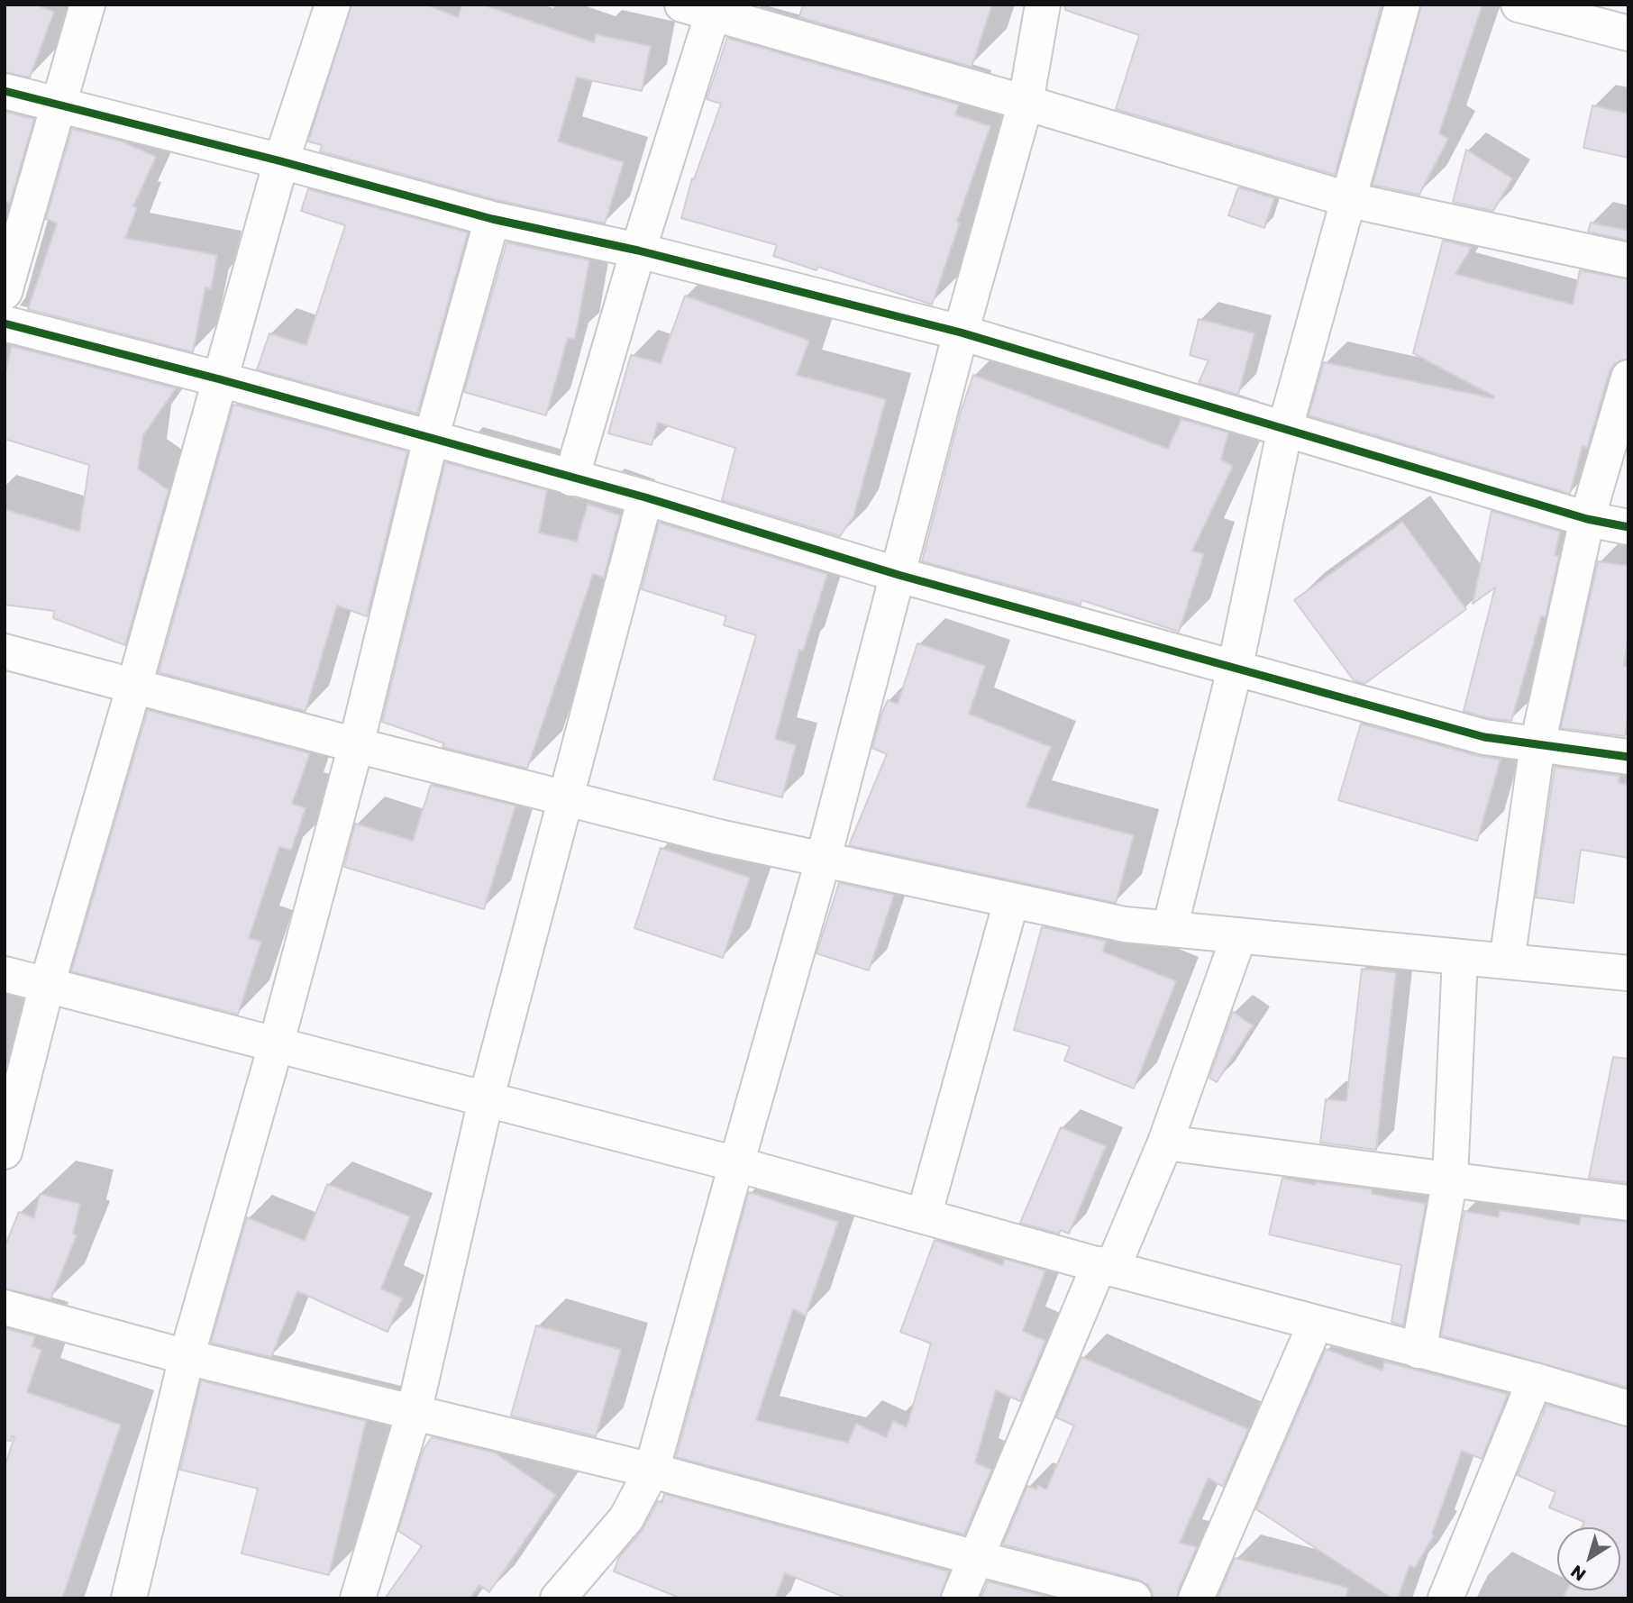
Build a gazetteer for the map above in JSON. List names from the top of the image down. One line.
{"north":"bottom left"}
